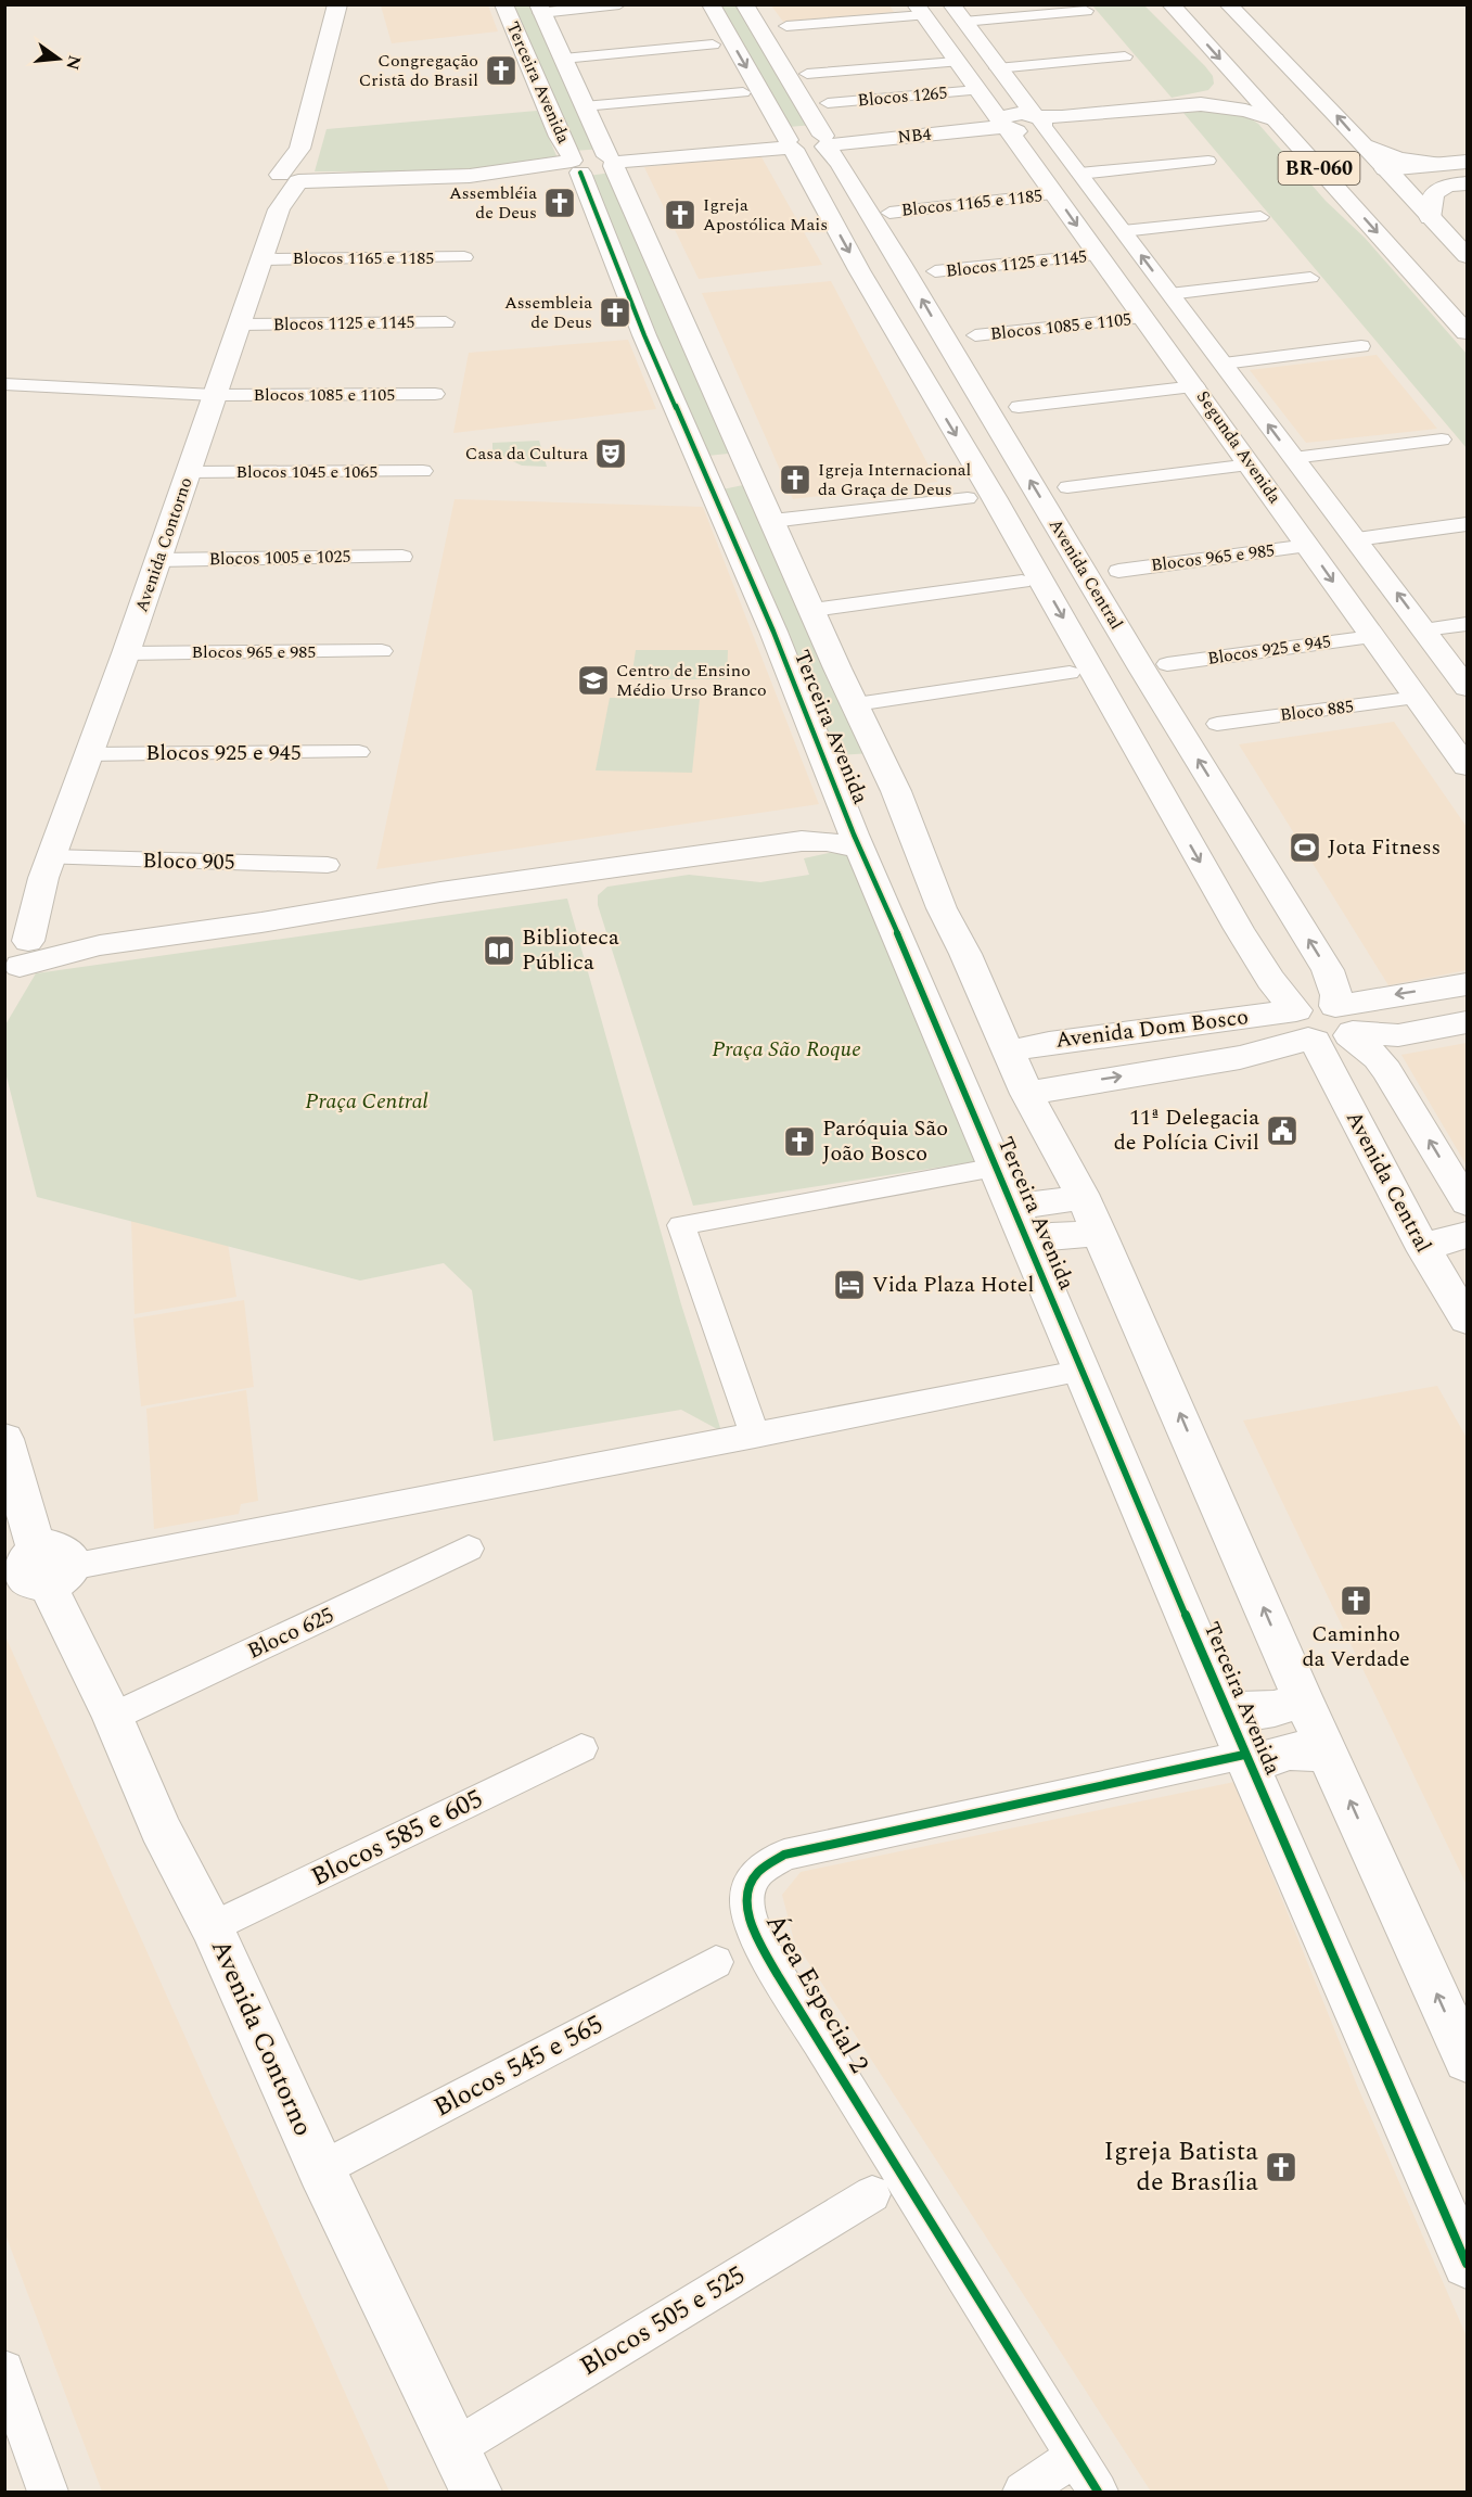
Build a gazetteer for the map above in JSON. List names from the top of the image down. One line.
{"streets":{"main road":["Terceira Avenida","NB4","BR-060","Segunda Avenida","Avenida Contorno","Avenida Central","Avenida Dom Bosco"],"street":["Blocos 1265","Blocos 1165 e 1185","Blocos 1125 e 1145","Blocos 1085 e 1105","Blocos 1045 e 1065","Blocos 1005 e 1025","Blocos 965 e 985","Blocos 925 e 945","Bloco 885","Bloco 905","Bloco 625","Blocos 585 e 605","Área Especial 2","Blocos 545 e 565","Blocos 505 e 525"]},"crossings":[["Terceira Avenida","Avenida Dom Bosco"],["Terceira Avenida","Área Especial 2"],["Blocos 1265","Segunda Avenida"],["NB4","Segunda Avenida"],["NB4","Avenida Central"],["Blocos 1165 e 1185","Segunda Avenida"],["Blocos 1165 e 1185","Avenida Contorno"],["Blocos 1125 e 1145","Segunda Avenida"],["Blocos 1125 e 1145","Avenida Contorno"],["Blocos 1085 e 1105","Segunda Avenida"],["Blocos 1085 e 1105","Avenida Contorno"],["Segunda Avenida","Blocos 965 e 985"],["Segunda Avenida","Blocos 925 e 945"],["Segunda Avenida","Bloco 885"],["Blocos 1045 e 1065","Avenida Contorno"],["Avenida Contorno","Blocos 1005 e 1025"],["Avenida Contorno","Blocos 965 e 985"],["Avenida Contorno","Blocos 925 e 945"],["Avenida Contorno","Bloco 905"],["Avenida Contorno","Bloco 625"],["Avenida Contorno","Blocos 585 e 605"],["Avenida Contorno","Blocos 545 e 565"],["Avenida Contorno","Blocos 505 e 525"],["Avenida Central","Blocos 925 e 945"],["Avenida Central","Avenida Dom Bosco"],["Blocos 925 e 945","Bloco 885"]],"parks":["Praça São Roque","Praça Central"],"places":{"church":["Congregação Cristã do Brasil","Assembléia de Deus","Igreja Apostólica Mais","Assembleia de Deus","Igreja Internacional da Graça de Deus","Paróquia São João Bosco","Caminho da Verdade","Igreja Batista de Brasília"],"theatre":["Casa da Cultura"],"school or university":["Centro de Ensino Médio Urso Branco"],"sports":["Jota Fitness"],"library":["Biblioteca Pública"],"public building":["11ª Delegacia de Polícia Civil"],"hotel":["Vida Plaza Hotel"]},"north":"right"}
